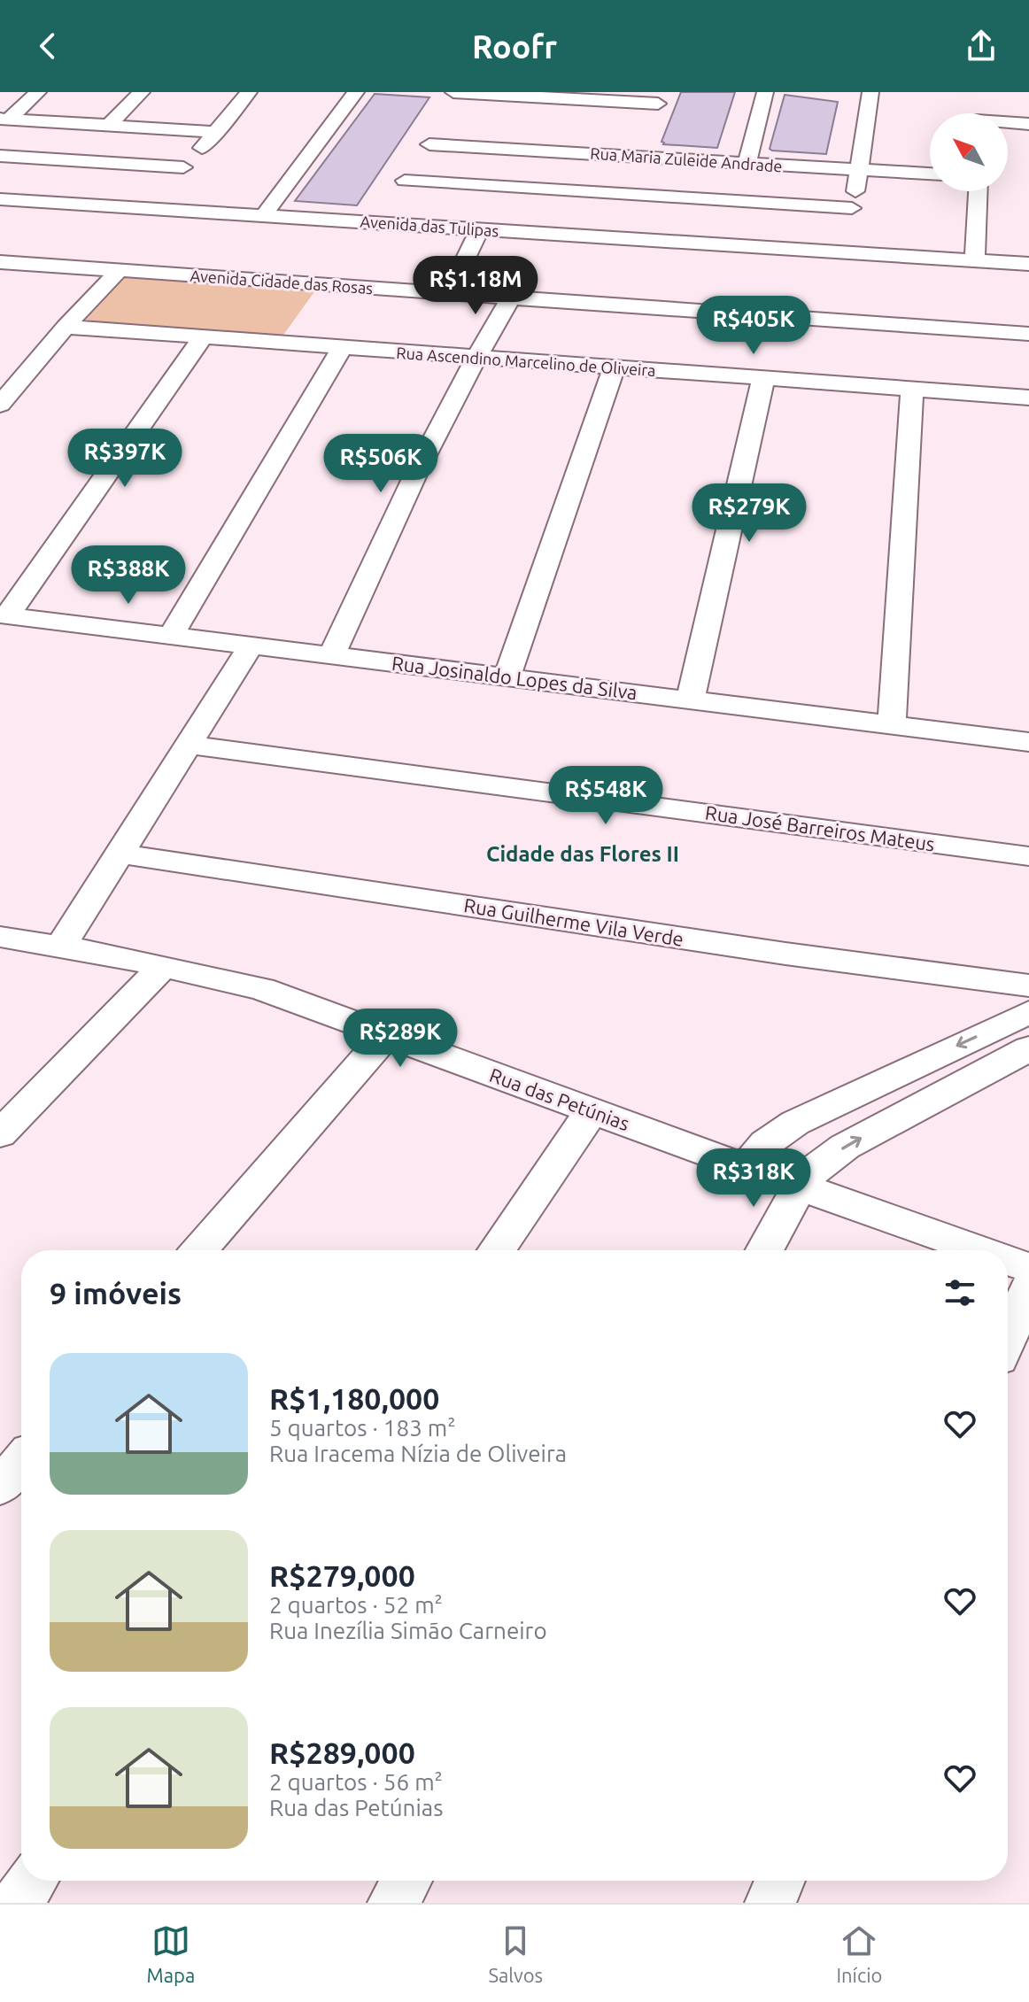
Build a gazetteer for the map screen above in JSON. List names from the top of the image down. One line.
{"streets":{"street":["Rua Maria Zuleide Andrade","Avenida das Tulipas","Avenida Cidade das Rosas","Rua Ascendino Marcelino de Oliveira","Rua Josinaldo Lopes da Silva","Rua José Barreiros Mateus","Rua Guilherme Vila Verde","Rua das Petúnias"]},"districts":["Cidade das Flores II"],"north":"top left","page":{"header":"Roofr","price":["R$1.18M","R$405K","R$397K","R$506K","R$279K","R$388K","R$548K","R$289K","R$318K"],"heading":"9 imóveis","list":[{"name":"R$1,180,000","note":"5 quartos · 183 m² · Rua Iracema Nízia de Oliveira"},{"name":"R$279,000","note":"2 quartos · 52 m² · Rua Inezília Simão Carneiro"},{"name":"R$289,000","note":"2 quartos · 56 m² · Rua das Petúnias"}],"tabs":["Mapa","Salvos","Início"]}}
